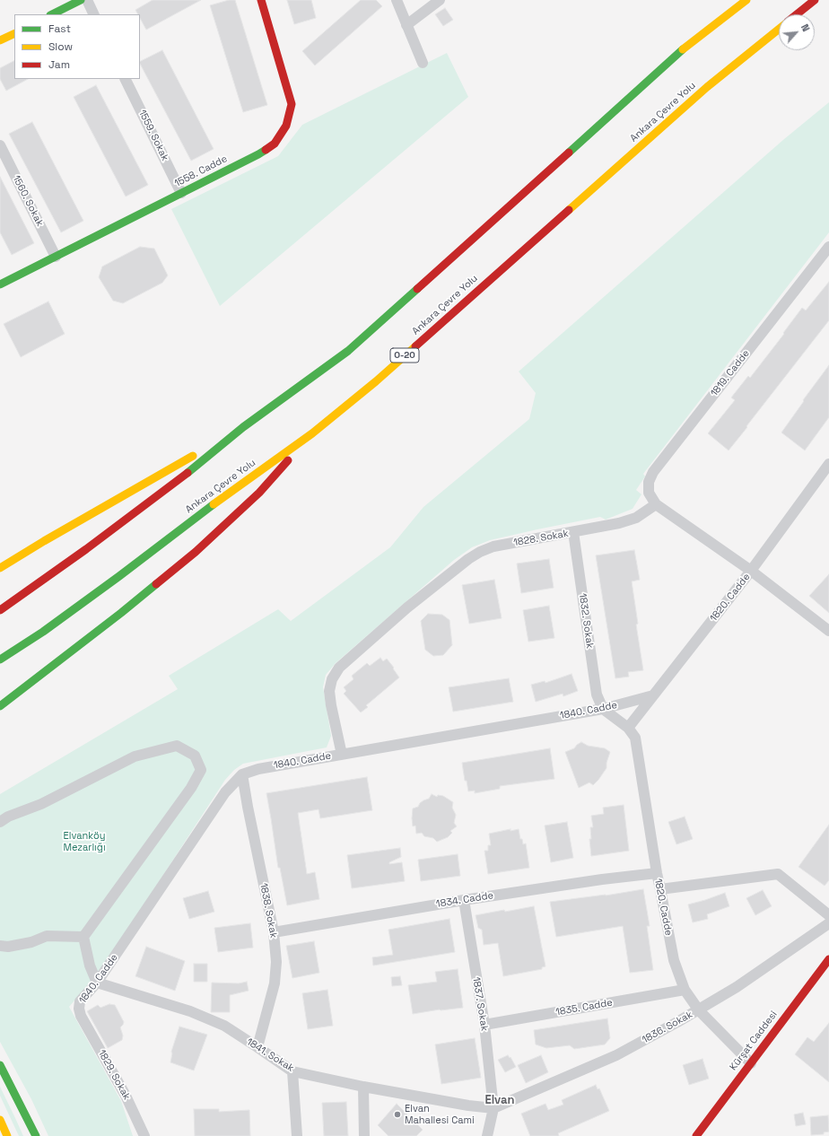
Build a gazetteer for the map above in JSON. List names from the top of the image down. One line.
{"streets":{"main road":["Ankara Çevre Yolu","1558. Cadde","O-20","Kürşat Caddesi"],"street":["1559. Sokak","1560. Sokak","1819. Cadde","1828. Sokak","1820. Cadde","1832. Sokak","1840. Cadde","1834. Cadde","1838. Sokak","1837. Sokak","1835. Cadde","1836. Sokak","1841. Sokak","1829. Sokak"]},"crossings":[["1559. Sokak","1558. Cadde"],["1558. Cadde","1560. Sokak"],["1819. Cadde","1828. Sokak"],["1828. Sokak","1832. Sokak"],["1828. Sokak","1840. Cadde"],["1820. Cadde","1832. Sokak"],["1820. Cadde","1840. Cadde"],["1820. Cadde","1834. Cadde"],["1820. Cadde","1835. Cadde"],["1820. Cadde","1836. Sokak"],["1820. Cadde","Kürşat Caddesi"],["1832. Sokak","1840. Cadde"],["1840. Cadde","1838. Sokak"],["1840. Cadde","1841. Sokak"],["1840. Cadde","1829. Sokak"],["1834. Cadde","1838. Sokak"],["1834. Cadde","1837. Sokak"],["1838. Sokak","1841. Sokak"],["1837. Sokak","1835. Cadde"],["1837. Sokak","1836. Sokak"],["1837. Sokak","1841. Sokak"],["1836. Sokak","1841. Sokak"]],"districts":["Elvan"],"parks":["Elvanköy Mezarlığı"],"places":["Elvan Mahallesi Cami"],"legend":["Fast","Slow","Jam"],"north":"top right"}
